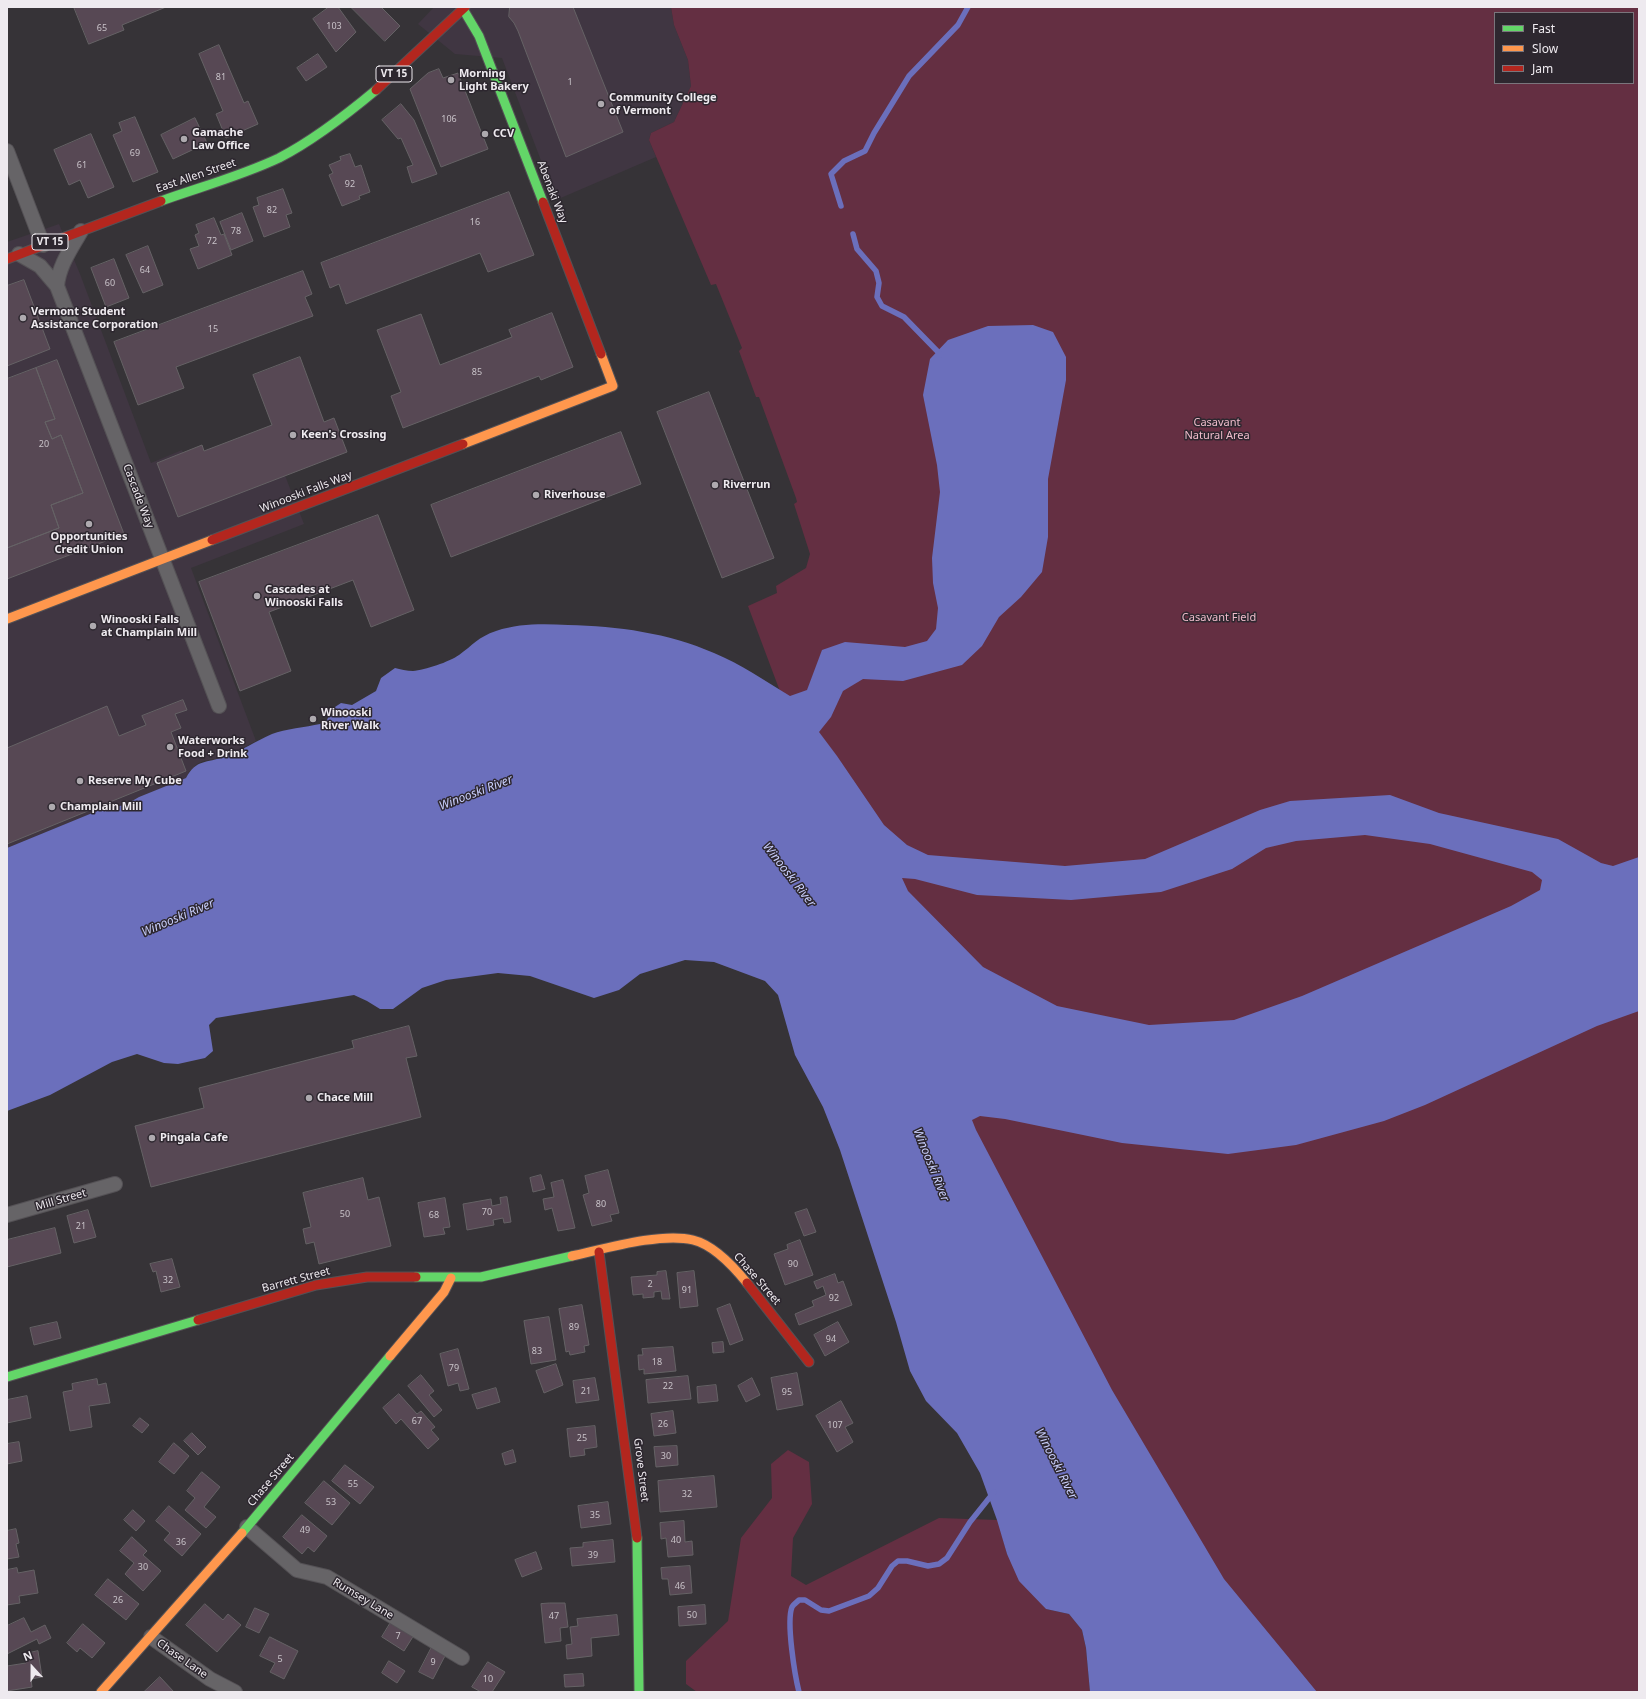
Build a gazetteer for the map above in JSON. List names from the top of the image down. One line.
{"streets":{"street":["VT 15","East Allen Street","Abenaki Way","Winooski Falls Way","Cascade Way","Mill Street","Chase Street","Barrett Street","Grove Street","Rumsey Lane","Chase Lane"]},"crossings":[["East Allen Street","Abenaki Way"],["East Allen Street","Cascade Way"],["Abenaki Way","Winooski Falls Way"],["Winooski Falls Way","Cascade Way"],["Chase Street","Barrett Street"],["Chase Street","Grove Street"],["Chase Street","Rumsey Lane"],["Chase Street","Chase Lane"],["Barrett Street","Grove Street"]],"water":["Winooski River"],"parks":["Casavant Natural Area","Casavant Field"],"places":["Morning Light Bakery","Community College of Vermont","CCV","Gamache Law Office","Vermont Student Assistance Corporation","Keen's Crossing","Riverrun","Riverhouse","Opportunities Credit Union","Cascades at Winooski Falls","Winooski Falls at Champlain Mill","Winooski River Walk","Waterworks Food + Drink","Reserve My Cube","Champlain Mill","Chace Mill","Pingala Cafe"],"house_numbers":["103","65","81","1","106","69","61","92","82","16","78","72","64","60","15","85","20","80","70","50","68","21","90","32","2","91","92","89","94","83","18","79","22","21","95","67","26","107","25","30","55","32","53","35","49","40","36","39","30","46","26","50","47","7","5","9","10"],"legend":["Fast","Slow","Jam"],"north":"top"}
